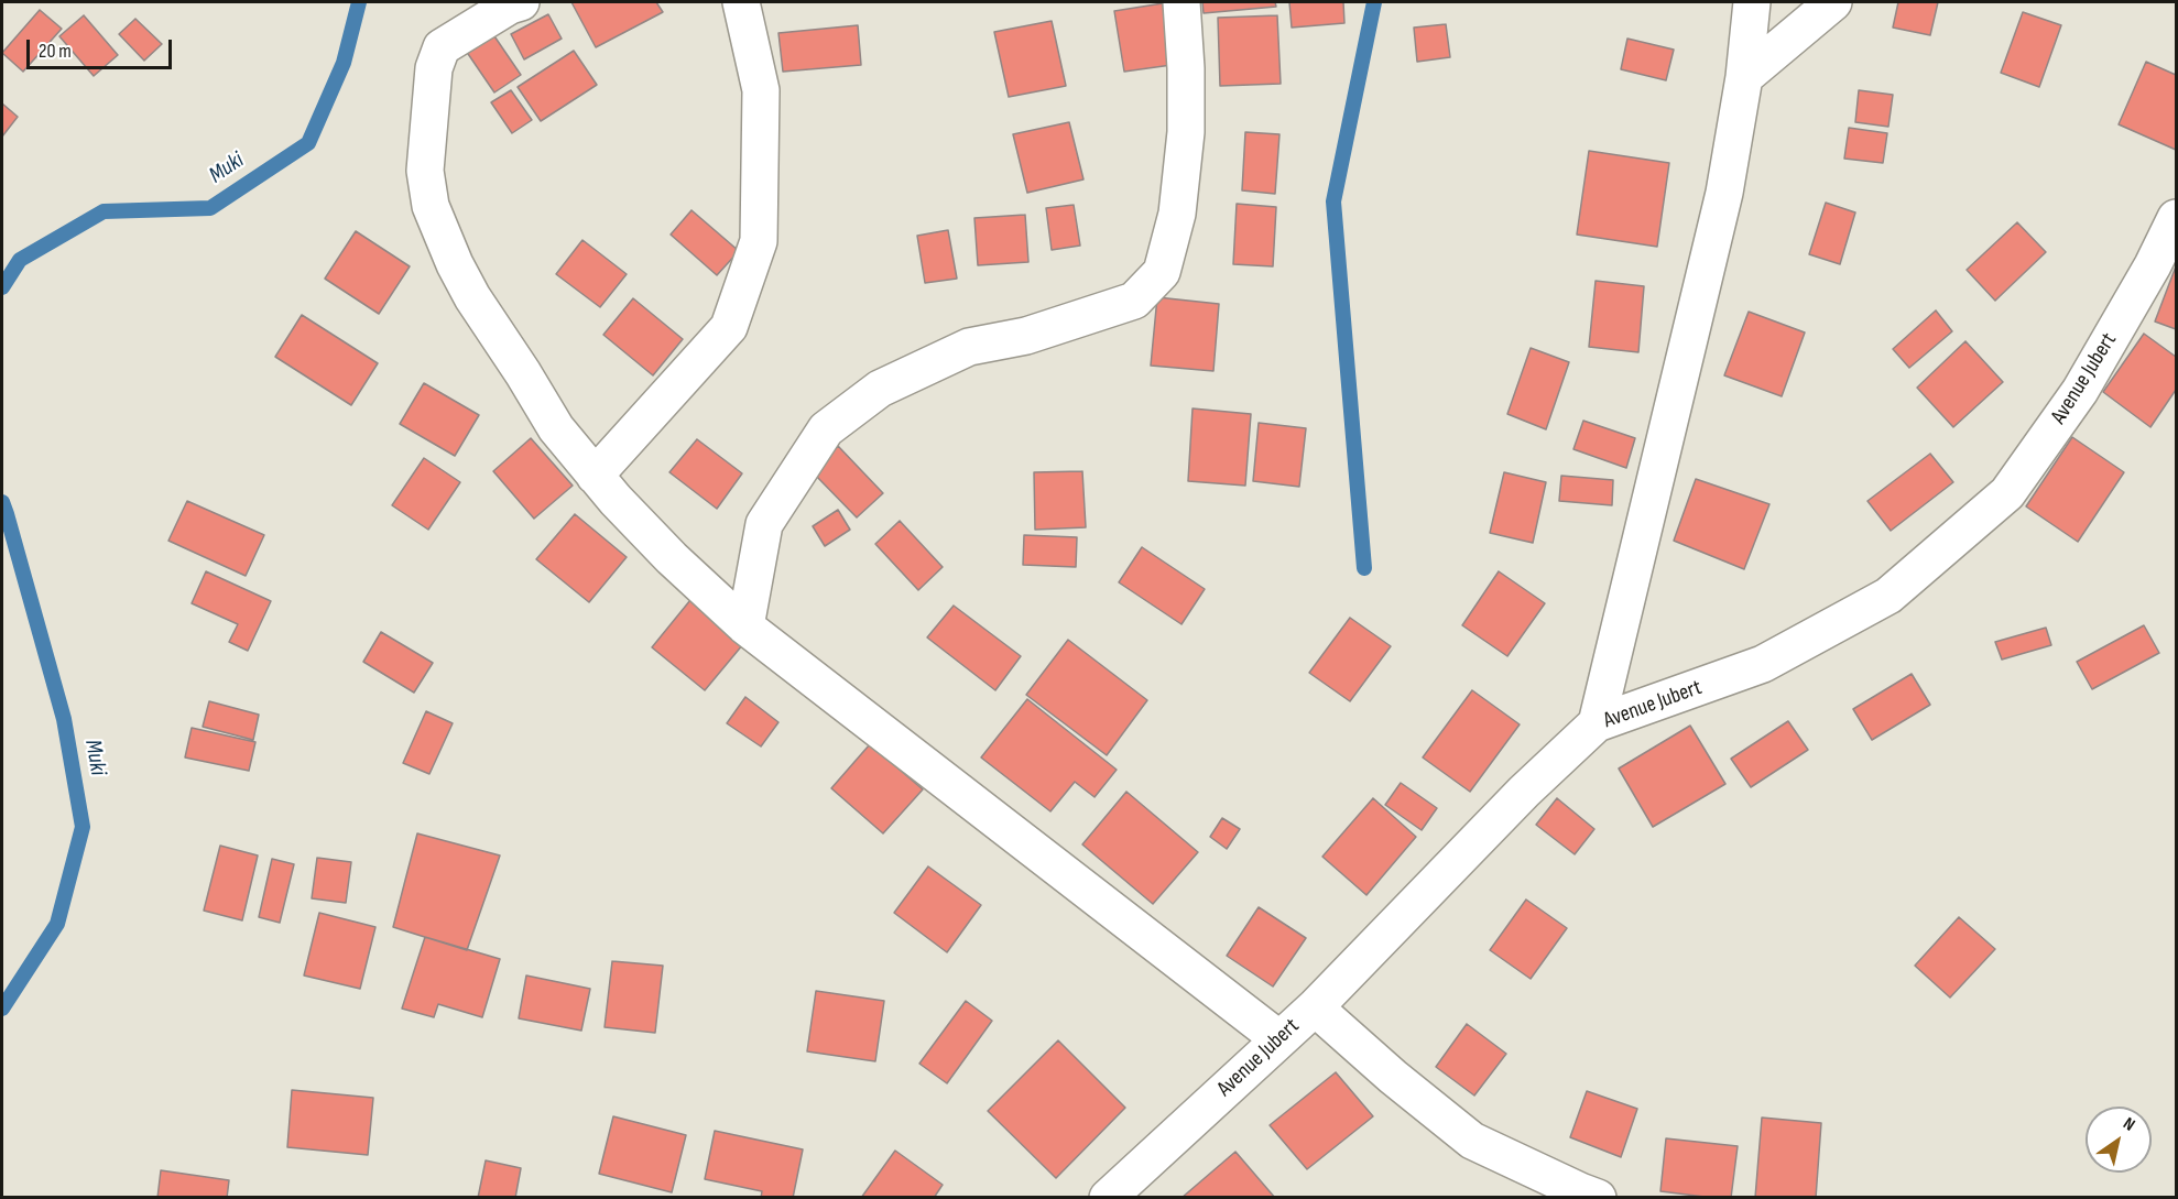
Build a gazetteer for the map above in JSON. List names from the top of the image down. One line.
{"streets":{"street":["Avenue Jubert"]},"water":["Muki"],"scale_bar":"20 m","north":"top right"}
